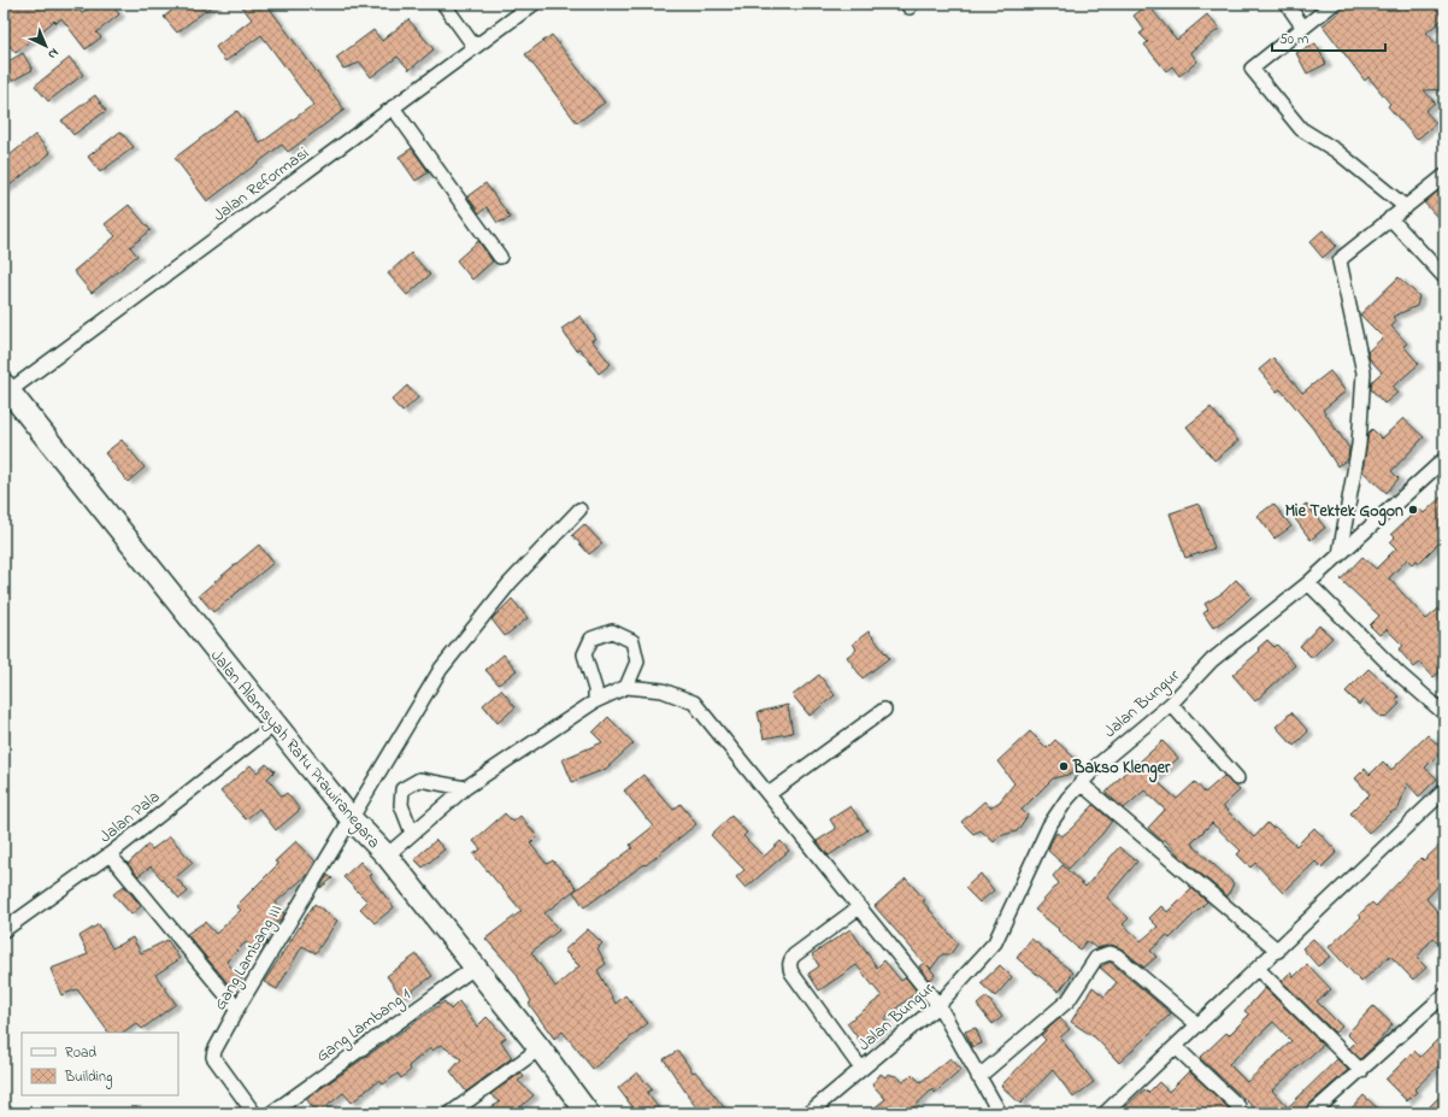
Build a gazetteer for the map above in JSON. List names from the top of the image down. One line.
{"streets":{"main road":["Jalan Alamsyah Ratu Prawiranegara"],"street":["Jalan Reformasi","Jalan Bungur","Jalan Pala","Gang Lambang III","Gang Lambang 1"]},"crossings":[["Jalan Reformasi","Jalan Alamsyah Ratu Prawiranegara"],["Jalan Alamsyah Ratu Prawiranegara","Jalan Pala"],["Jalan Alamsyah Ratu Prawiranegara","Gang Lambang III"],["Jalan Alamsyah Ratu Prawiranegara","Gang Lambang 1"]],"places":["Mie Tektek Gogon","Bakso Klenger"],"legend":["Road","Building"],"scale_bar":"50 m","north":"bottom right"}
